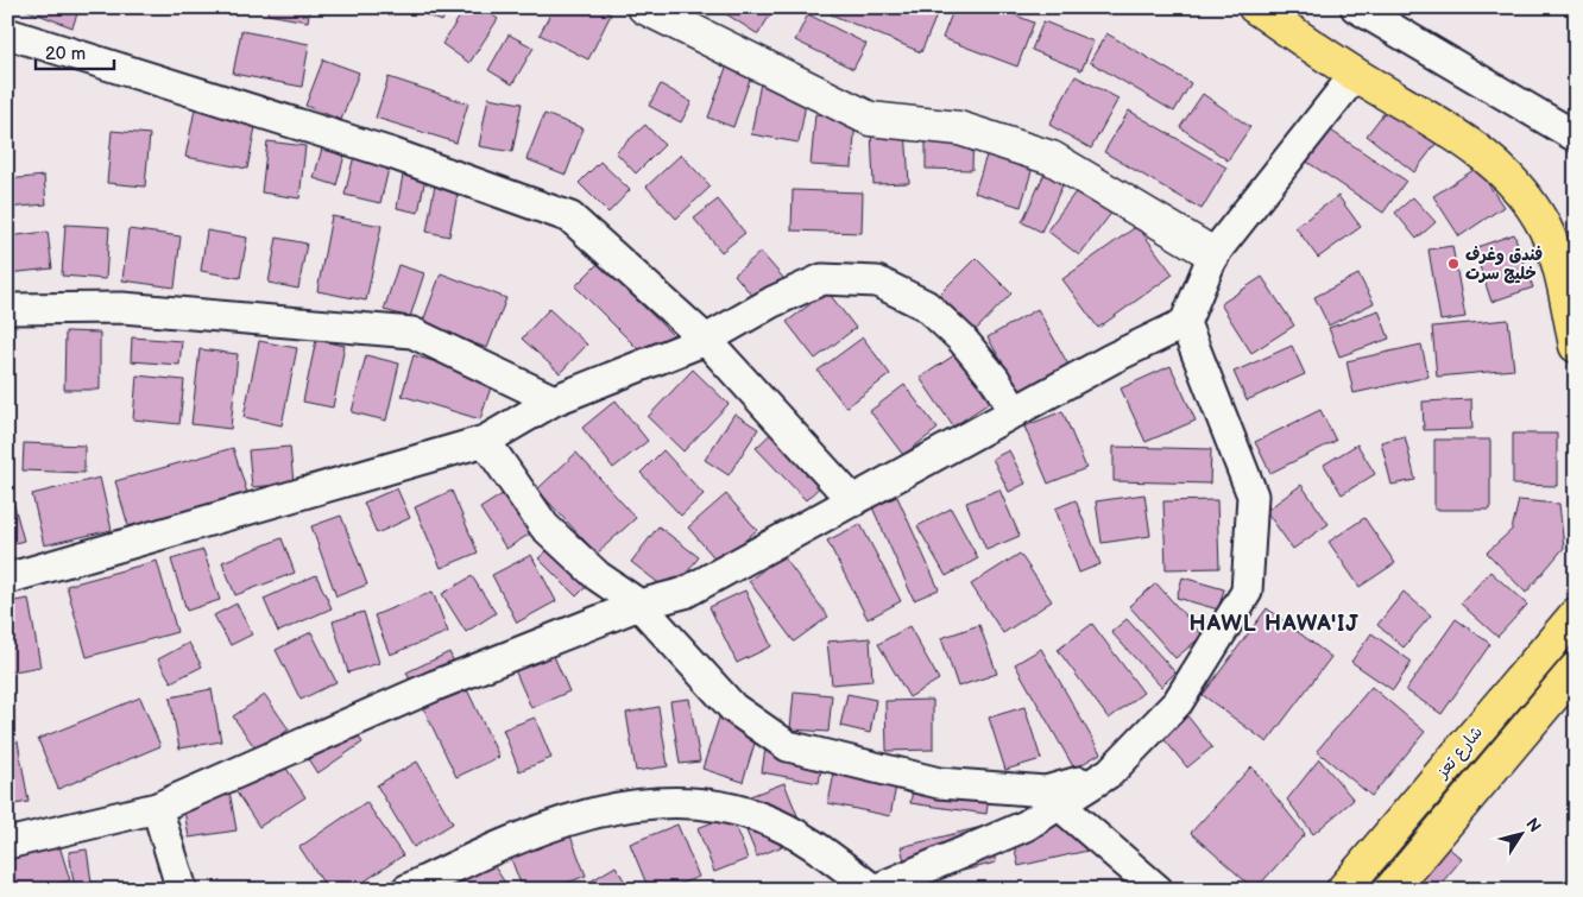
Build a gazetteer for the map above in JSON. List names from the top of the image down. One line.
{"streets":{"main road":["شارع تعز"]},"districts":["HAWL HAWA'IJ"],"places":["فندق وغرف خليج سرت"],"scale_bar":"20 m","north":"top right"}
